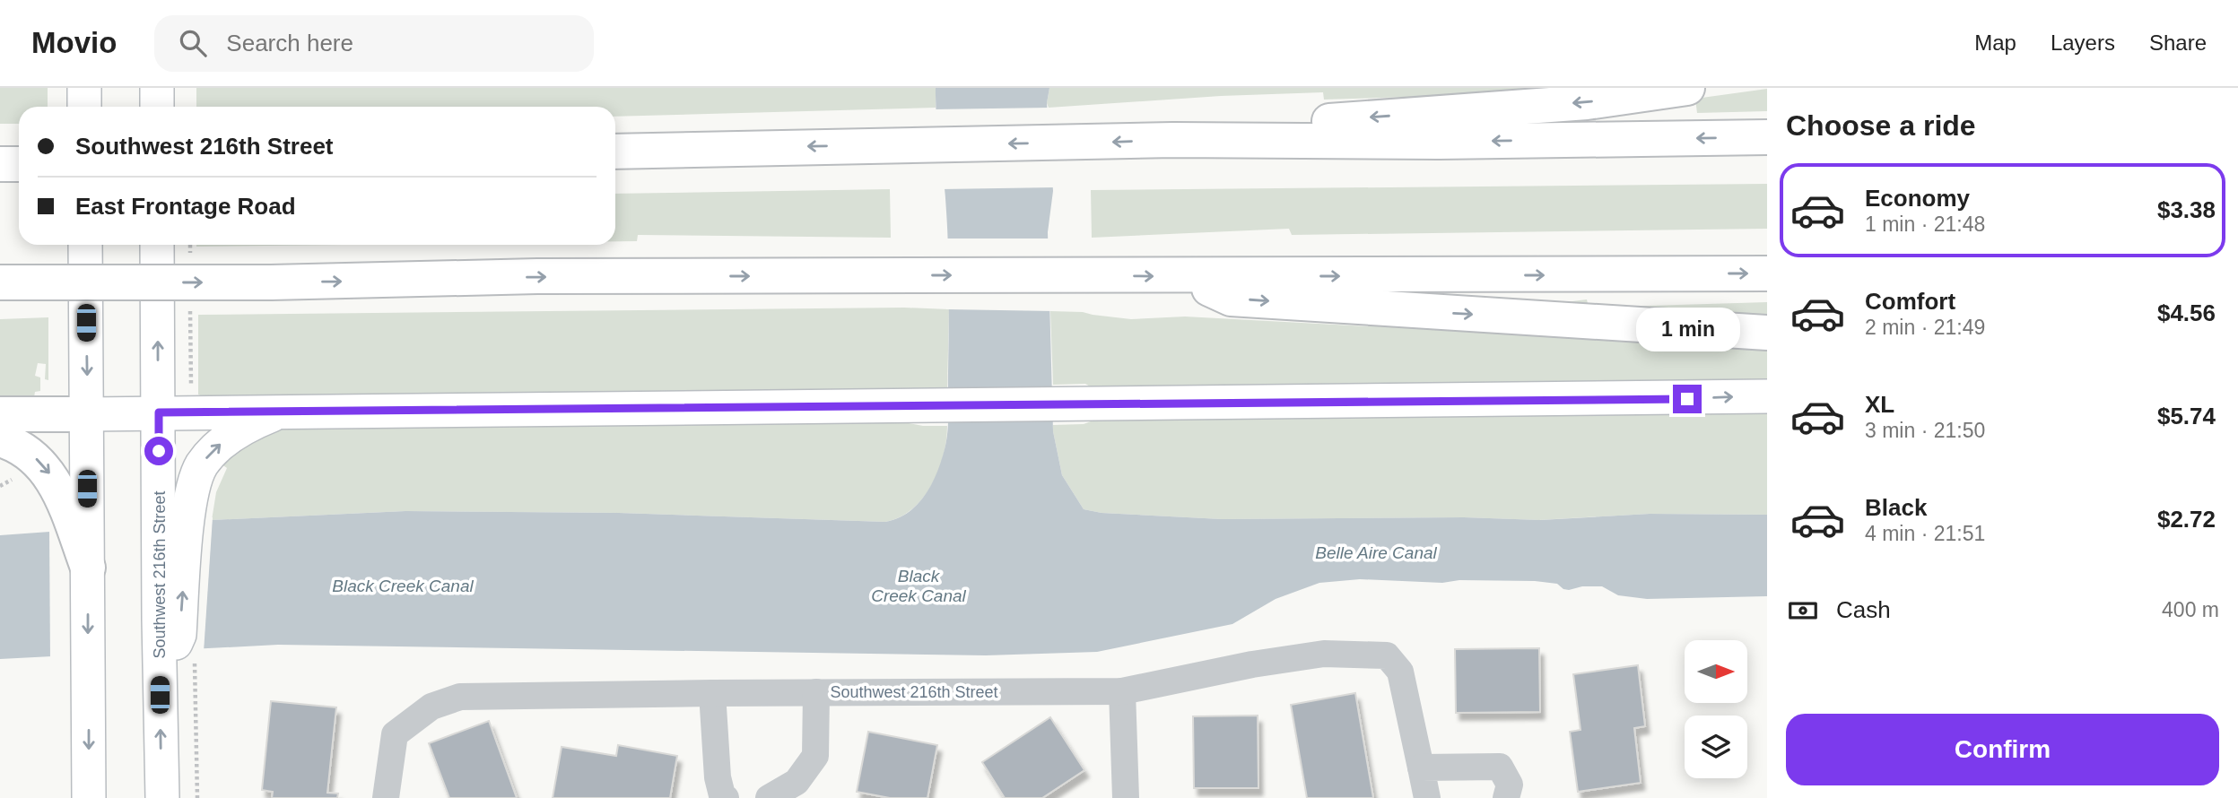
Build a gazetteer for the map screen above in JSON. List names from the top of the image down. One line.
{"streets":{"main road":["Southwest 216th Street"]},"water":["Belle Aire Canal","Black Creek Canal"],"north":"right","page":{"header":"Movio","search":"Search here","nav":["Map","Layers","Share"],"heading":"Choose a ride","banner":["Southwest 216th Street","East Frontage Road"],"list":[{"name":"Economy","note":"1 min · 21:48","value":"$3.38"},{"name":"Comfort","note":"2 min · 21:49","value":"$4.56"},{"name":"XL","note":"3 min · 21:50","value":"$5.74"},{"name":"Black","note":"4 min · 21:51","value":"$2.72"}],"bubble":"1 min","pay":["Cash","400 m"],"buttons":"Confirm"}}
